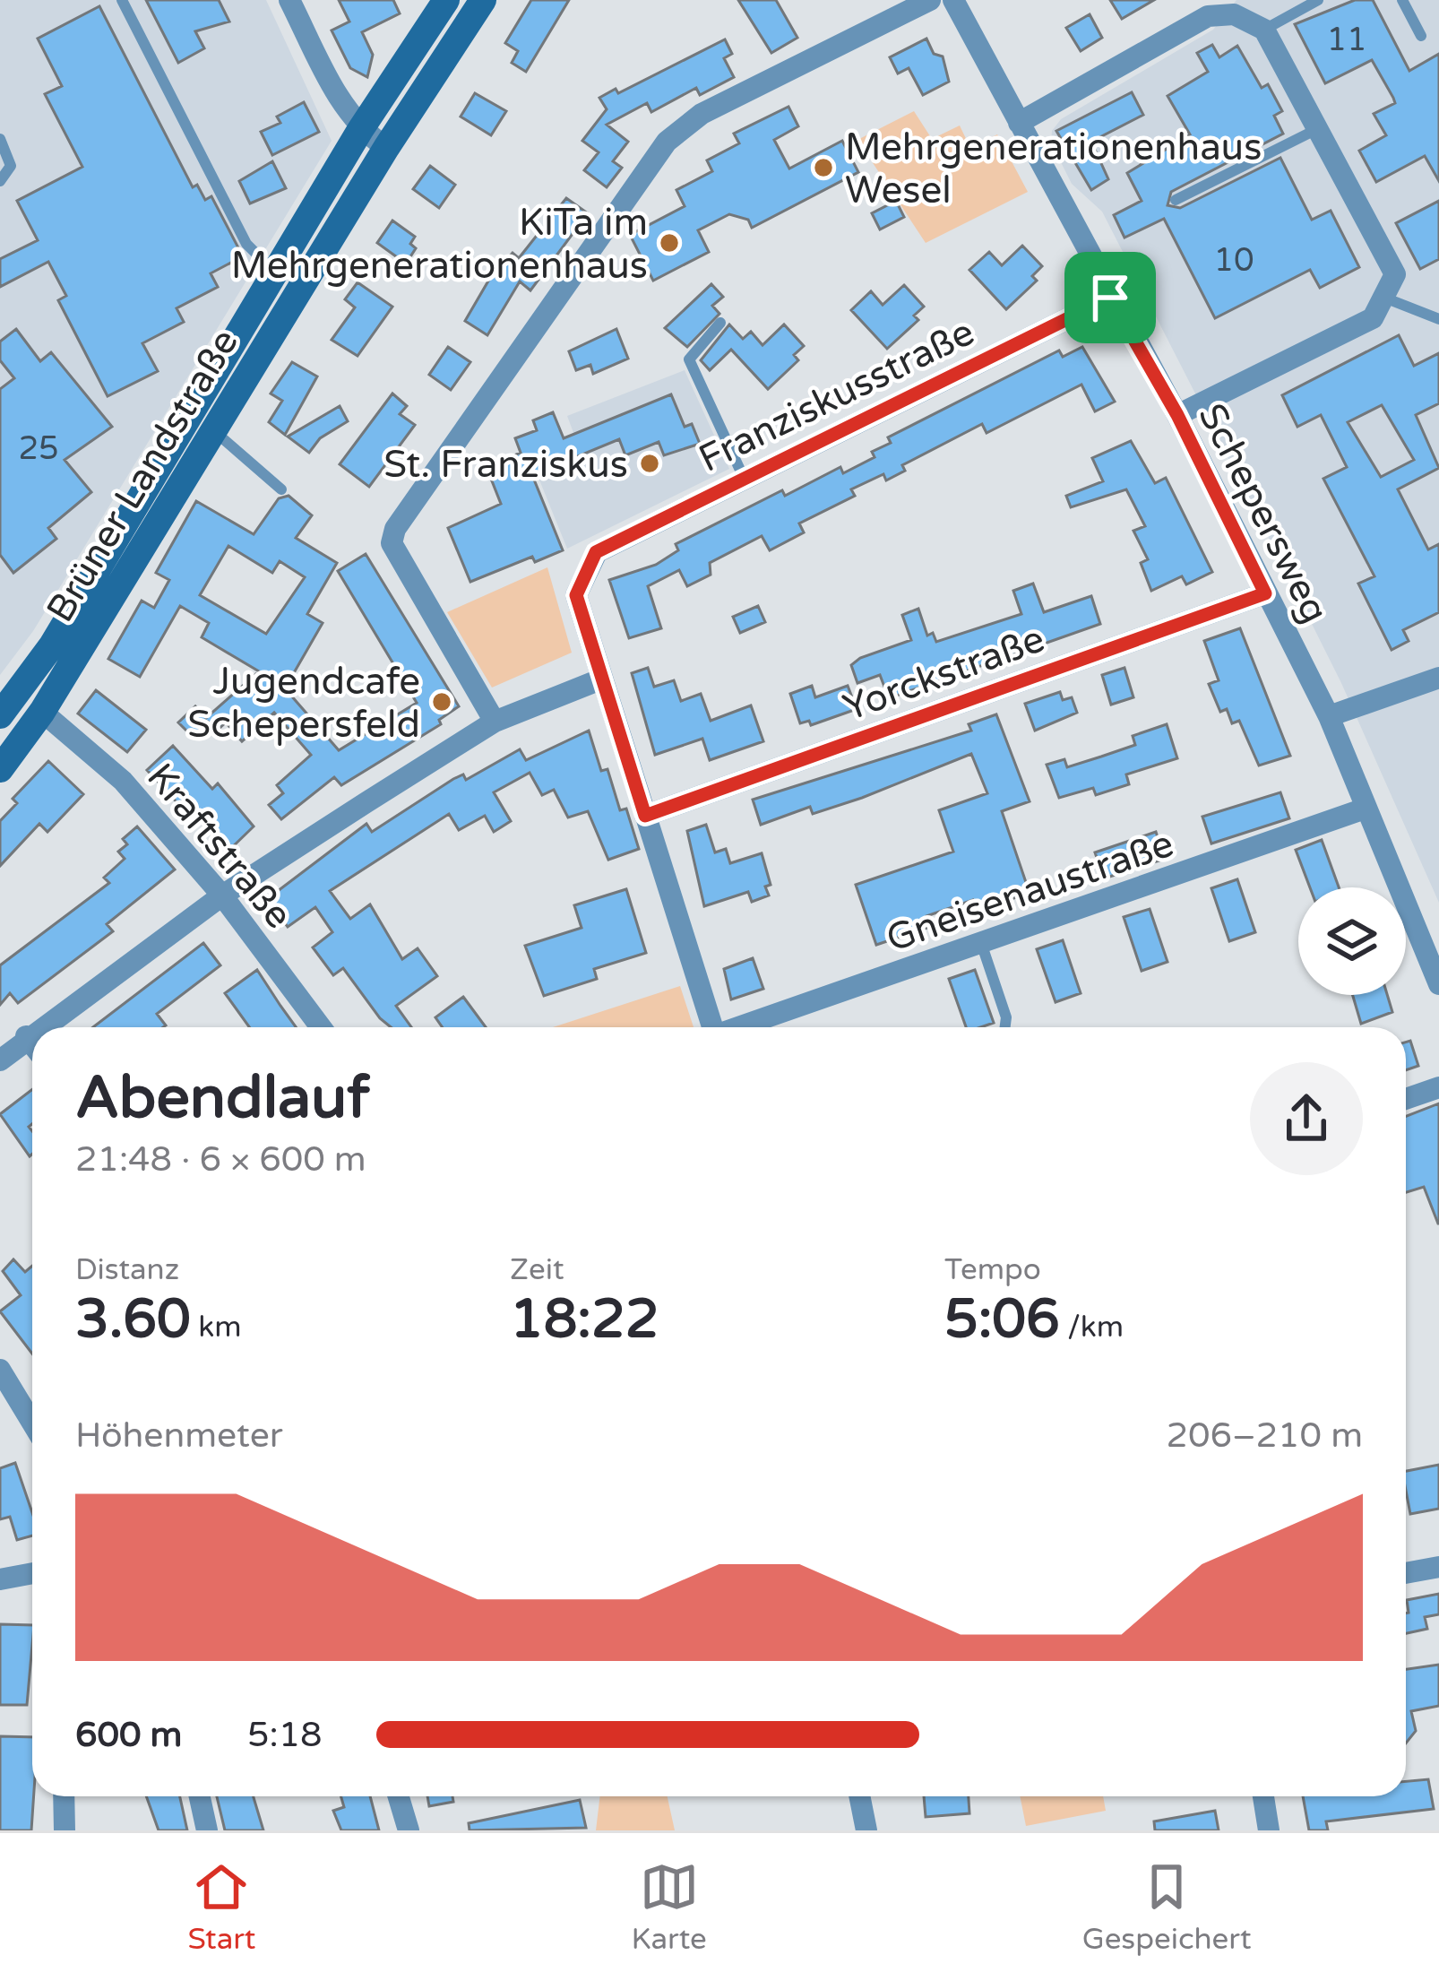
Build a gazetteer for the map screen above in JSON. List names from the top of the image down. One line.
{"streets":{"main road":["Brüner Landstraße"],"street":["Franziskusstraße","Schepersweg","Yorckstraße","Kraftstraße","Gneisenaustraße"]},"crossings":[["Franziskusstraße","Schepersweg"],["Franziskusstraße","Yorckstraße"],["Brüner Landstraße","Kraftstraße"],["Schepersweg","Yorckstraße"],["Schepersweg","Gneisenaustraße"]],"places":["Mehrgenerationenhaus Wesel","KiTa im Mehrgenerationenhaus","St. Franziskus","Jugendcafe Schepersfeld"],"house_numbers":["11","10","25"],"page":{"heading":["Abendlauf","21:48 · 6 × 600 m"],"stats":[["Distanz","3.60 km"],["Zeit","18:22"],["Tempo","5:06 /km"]],"chart":["Höhenmeter","206–210 m"],"list":[{"name":"600 m","note":"5:18"}],"tabs":["Start","Karte","Gespeichert"]}}
